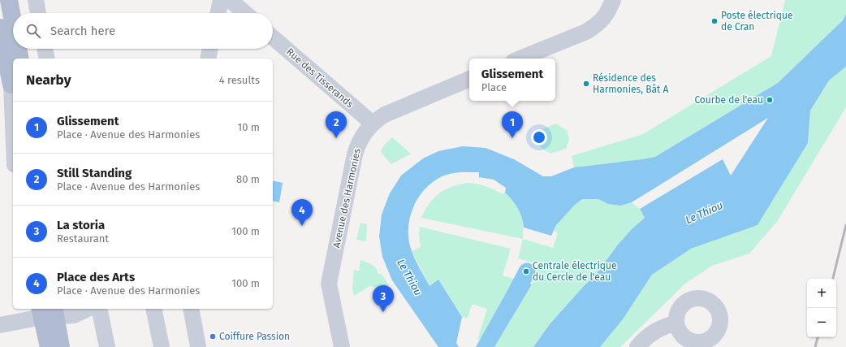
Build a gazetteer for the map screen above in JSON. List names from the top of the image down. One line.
{"streets":{"street":["Rue des Tisserands","Avenue des Harmonies"]},"crossings":[["Rue des Tisserands","Avenue des Harmonies"]],"water":["Le Thiou"],"places":["Poste électrique de Cran","Résidence des Harmonies, Bât A","Courbe de l'eau","Centrale électrique du Cercle de l'eau","Coiffure Passion"],"page":{"search":"Search here","popup":["Glissement","Place"],"heading":["Nearby","4 results"],"list":[{"mark":"1","name":"Glissement","note":"Place · Avenue des Harmonies","value":"10 m"},{"mark":"2","name":"Still Standing","note":"Place · Avenue des Harmonies","value":"80 m"},{"mark":"3","name":"La storia","note":"Restaurant","value":"100 m"},{"mark":"4","name":"Place des Arts","note":"Place · Avenue des Harmonies","value":"100 m"}],"pins":["1","2","4","3"],"map_buttons":["+","−"]}}
